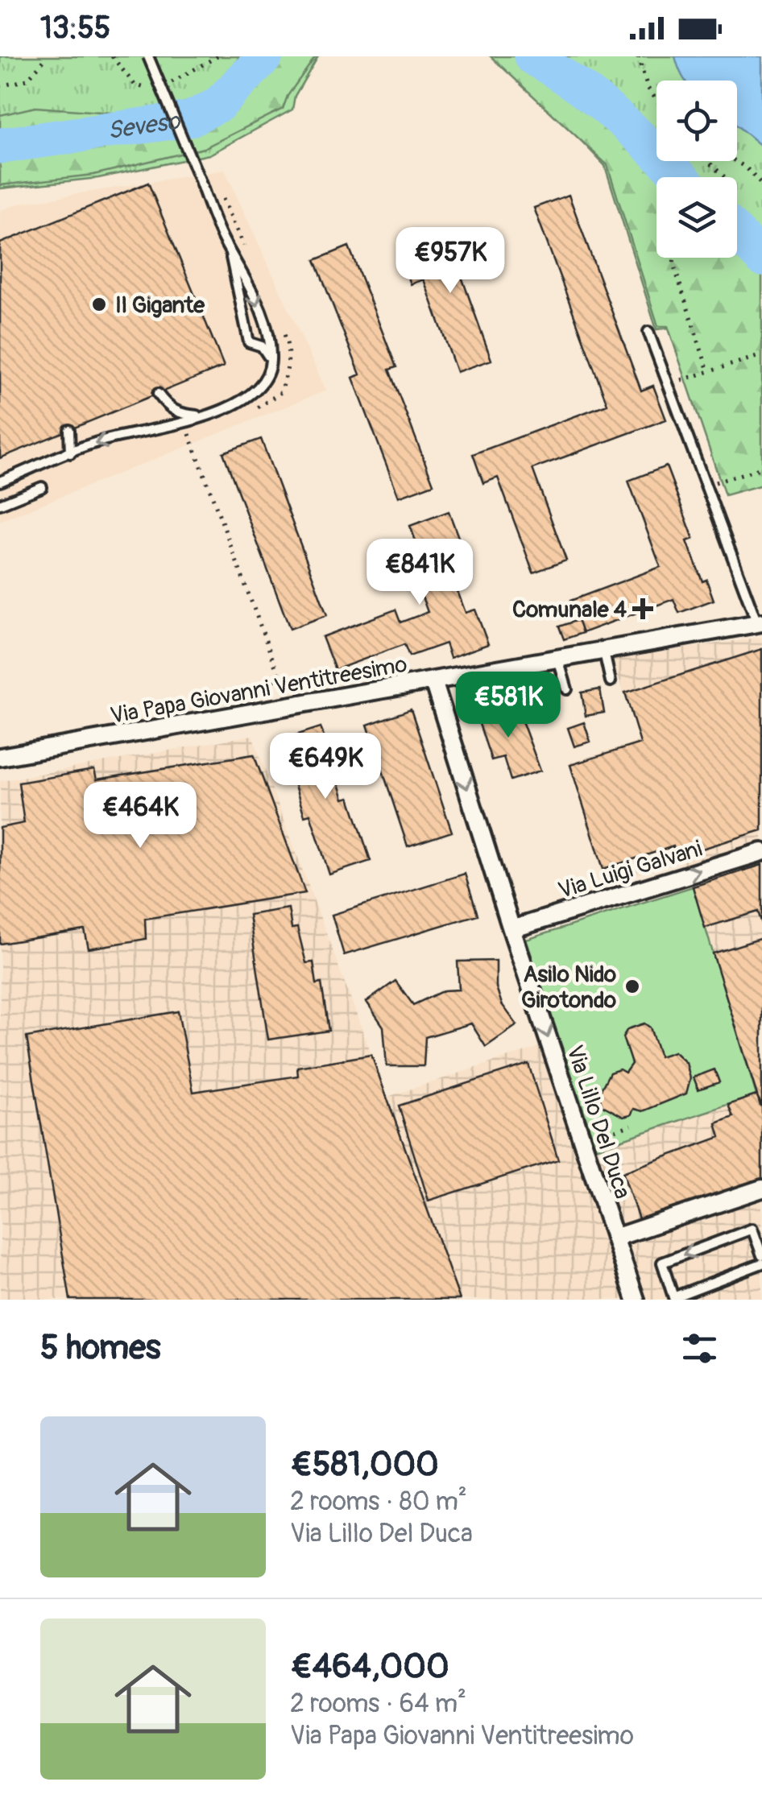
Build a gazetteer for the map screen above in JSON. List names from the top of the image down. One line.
{"streets":{"street":["Via Papa Giovanni Ventitreesimo","Via Luigi Galvani","Via Lillo Del Duca"]},"crossings":[["Via Papa Giovanni Ventitreesimo","Via Lillo Del Duca"],["Via Luigi Galvani","Via Lillo Del Duca"]],"one_way":["Via Luigi Galvani","Via Lillo Del Duca"],"water":["Seveso"],"places":{"other":["Il Gigante","Asilo Nido Girotondo"],"health":["Comunale 4"]},"page":{"status":"13:55","price":["€957K","€841K","€581K","€649K","€464K"],"heading":"5 homes","list":[{"name":"€581,000","note":"2 rooms · 80 m² · Via Lillo Del Duca"},{"name":"€464,000","note":"2 rooms · 64 m² · Via Papa Giovanni Ventitreesimo"}]}}
